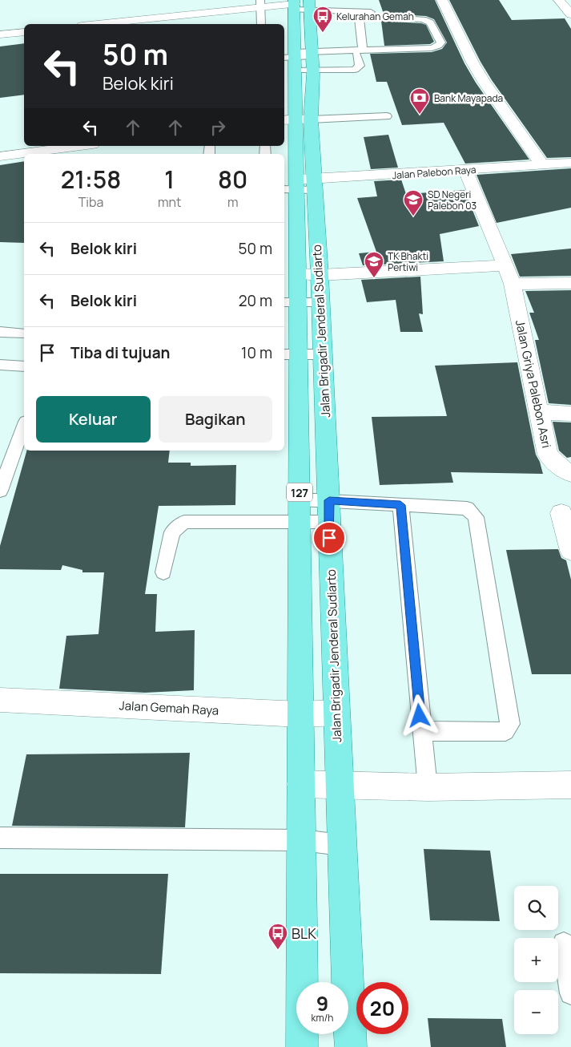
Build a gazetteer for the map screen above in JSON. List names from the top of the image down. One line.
{"streets":{"main road":["Jalan Brigadir Jenderal Sudiarto","127"],"street":["Jalan Palebon Raya","Jalan Griya Palebon Asri","Jalan Gemah Raya"]},"crossings":[["Jalan Palebon Raya","Jalan Brigadir Jenderal Sudiarto"],["Jalan Palebon Raya","Jalan Griya Palebon Asri"],["Jalan Brigadir Jenderal Sudiarto","Jalan Gemah Raya"]],"places":{"bus stop":["Kelurahan Gemah","BLK"],"bank":["Bank Mayapada"],"school or university":["SD Negeri Palebon 03","TK Bhakti Pertiwi"]},"page":{"turn":["50 m","Belok kiri"],"eta":["21:58","Tiba","1","mnt","80","m"],"list":[{"name":"Belok kiri","value":"50 m"},{"name":"Belok kiri","value":"20 m"},{"name":"Tiba di tujuan","value":"10 m"}],"buttons":["Keluar","Bagikan"],"map_buttons":["+","−"],"speed":"9 km/h","limit":"20"}}
